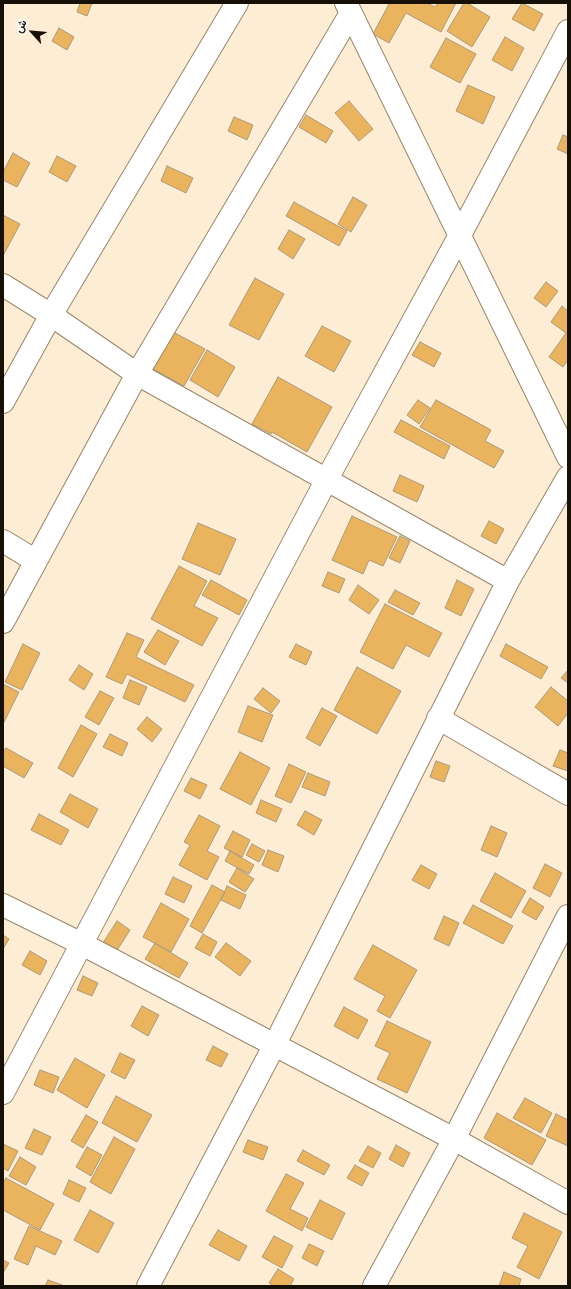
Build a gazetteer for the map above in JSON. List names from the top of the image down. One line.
{"north":"top left"}
